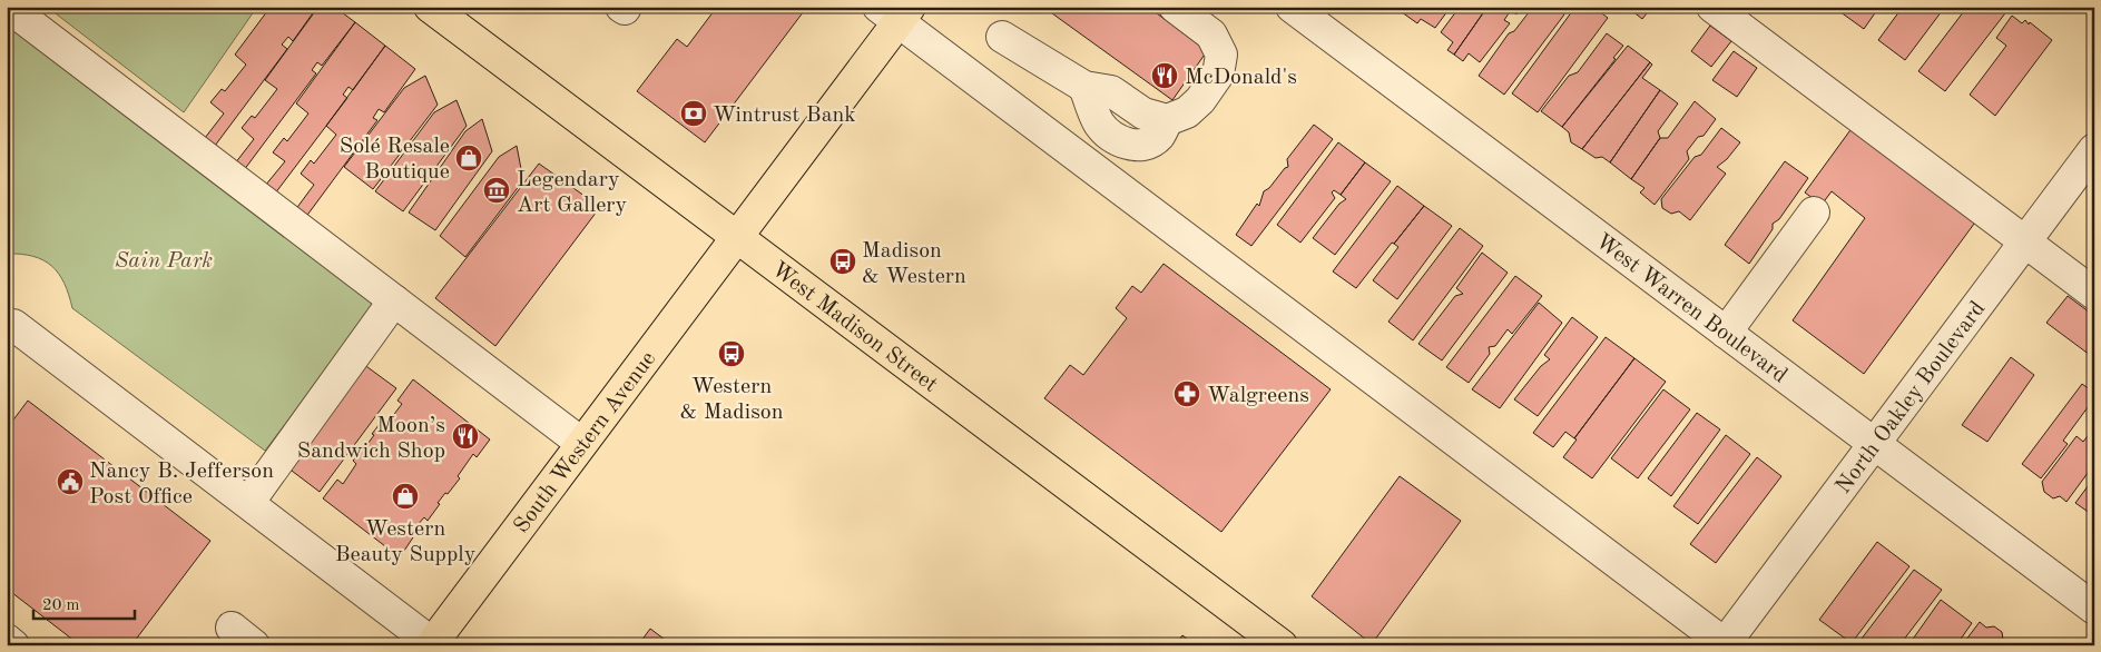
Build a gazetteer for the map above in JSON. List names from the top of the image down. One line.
{"streets":{"main road":["West Madison Street","South Western Avenue"],"street":["West Warren Boulevard","North Oakley Boulevard"]},"crossings":[["West Warren Boulevard","North Oakley Boulevard"],["West Madison Street","South Western Avenue"]],"parks":["Sain Park"],"places":{"restaurant":["McDonald's","Moon’s Sandwich Shop"],"bank":["Wintrust Bank"],"shop":["Solé Resale Boutique","Western Beauty Supply"],"museum":["Legendary Art Gallery"],"bus stop":["Madison & Western","Western & Madison"],"pharmacy":["Walgreens"],"public building":["Nancy B. Jefferson Post Office"]},"scale_bar":"20 m"}
